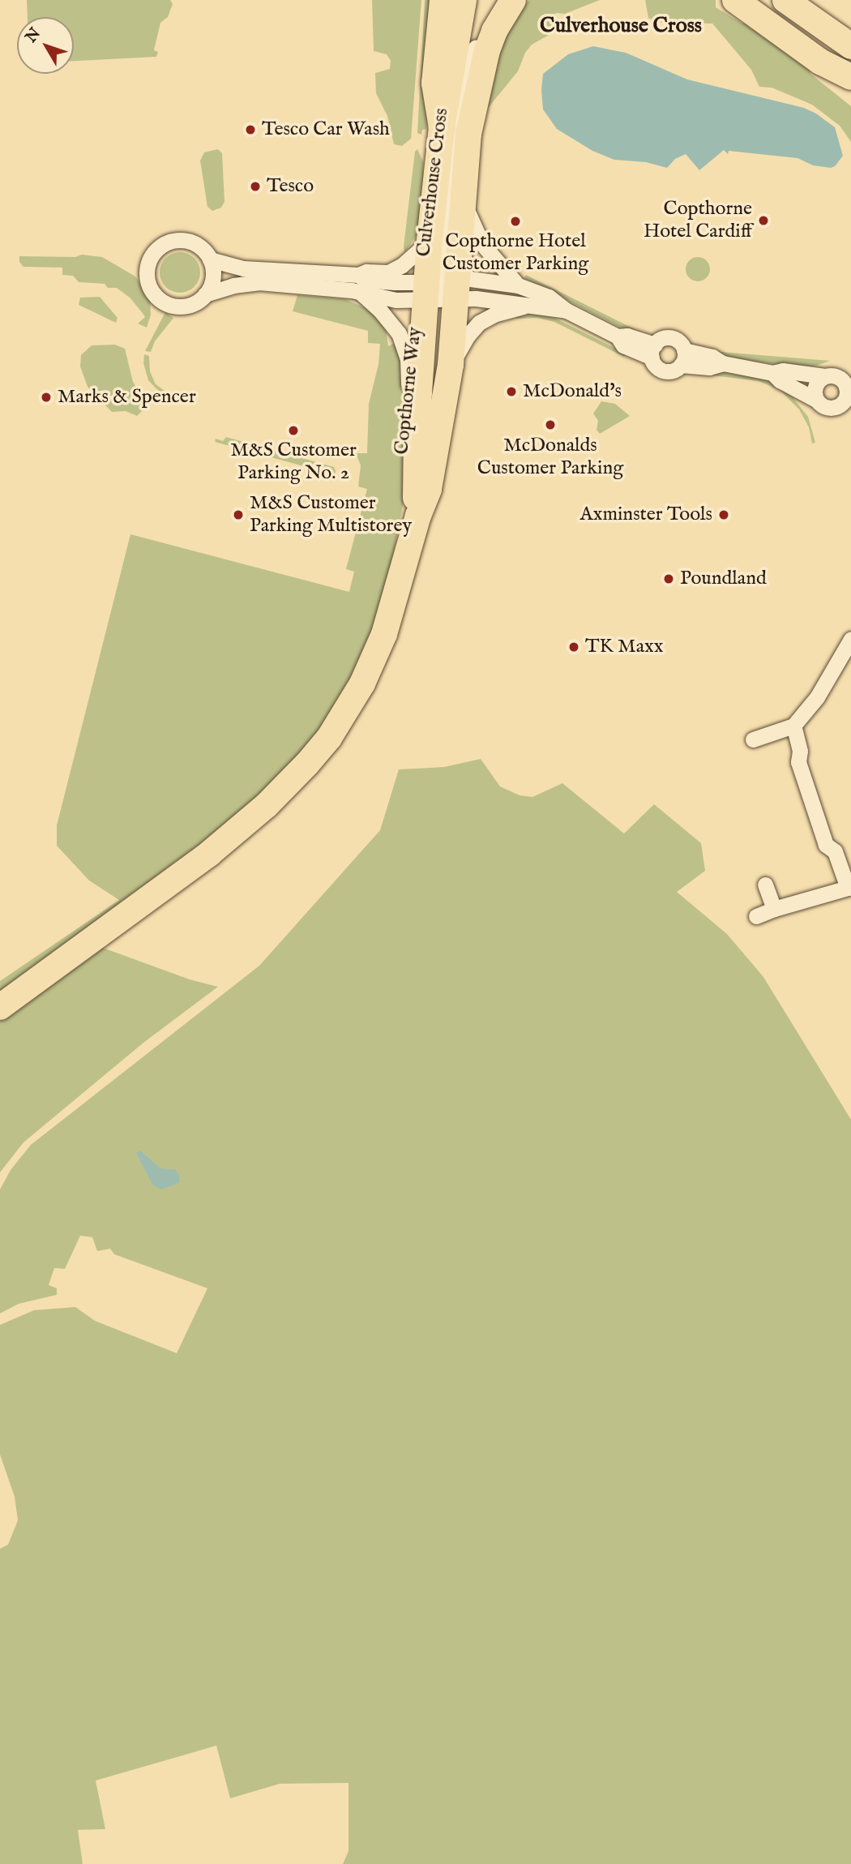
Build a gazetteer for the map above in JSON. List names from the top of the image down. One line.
{"streets":{"street":["Culverhouse Cross","Copthorne Way"]},"crossings":[["Culverhouse Cross","Copthorne Way"]],"districts":["Culverhouse Cross"],"places":["Tesco Car Wash","Tesco","Copthorne Hotel Cardiff","Copthorne Hotel Customer Parking","McDonald's","Marks & Spencer","McDonalds Customer Parking","M&S Customer Parking No. 2","M&S Customer Parking Multistorey","Axminster Tools","Poundland","TK Maxx"],"north":"top left"}
